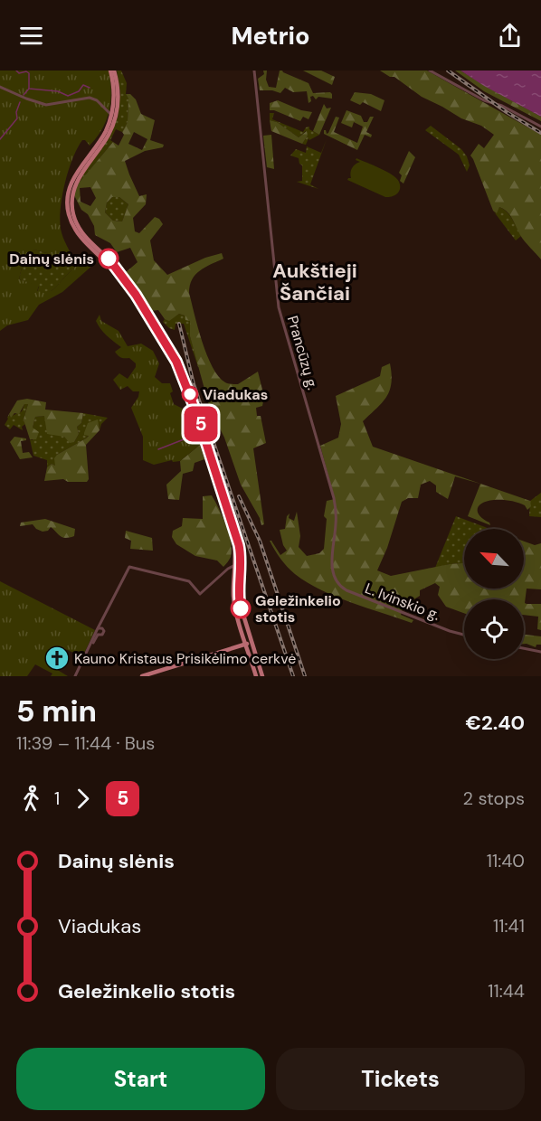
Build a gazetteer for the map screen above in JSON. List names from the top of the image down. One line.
{"streets":{"street":["Prancūzų g.","L. Ivinskio g."]},"crossings":[["Prancūzų g.","L. Ivinskio g."]],"districts":["Aukštieji Šančiai"],"places":{"other":["Dainų slėnis","Viadukas","Geležinkelio stotis"],"church":["Kauno Kristaus Prisikėlimo cerkvė"]},"lines":["bus line 5"],"north":"top left","page":{"header":"Metrio","on_map":"5","heading":["5 min","11:39 – 11:44 · Bus","€2.40"],"legs":["1","5","2 stops"],"list":[{"name":"Dainų slėnis","value":"11:40"},{"name":"Viadukas","value":"11:41"},{"name":"Geležinkelio stotis","value":"11:44"}],"buttons":["Start","Tickets"]}}
